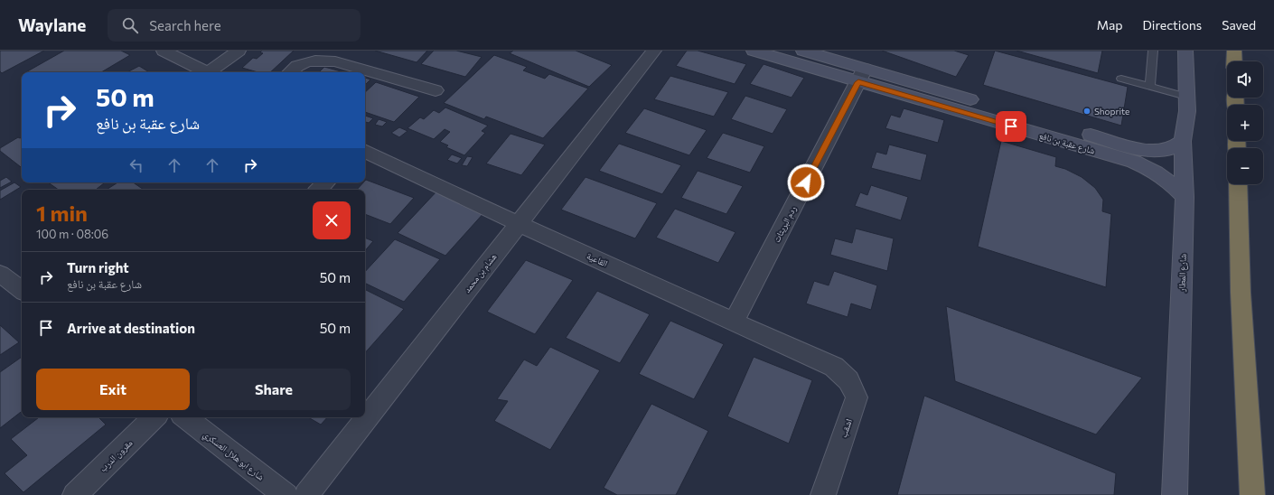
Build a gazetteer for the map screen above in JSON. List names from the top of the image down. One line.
{"streets":{"street":["شارع عقبة بن نافع","ردم البريثات","القاعية","هشام بن محمد","شارع المطار","اشقب","مقرون الدرب","شارع ابو هلال العسكري"]},"crossings":[["شارع عقبة بن نافع","ردم البريثات"],["شارع عقبة بن نافع","شارع المطار"],["ردم البريثات","القاعية"],["القاعية","هشام بن محمد"],["القاعية","اشقب"]],"places":["Shoprite"],"page":{"header":"Waylane","search":"Search here","nav":["Map","Directions","Saved"],"map_buttons":["+","−"],"turn":["50 m","شارع عقبة بن نافع"],"heading":["1 min","100 m · 08:06"],"list":[{"name":"Turn right","note":"شارع عقبة بن نافع","value":"50 m"},{"name":"Arrive at destination","value":"50 m"}],"buttons":["Exit","Share"]}}
